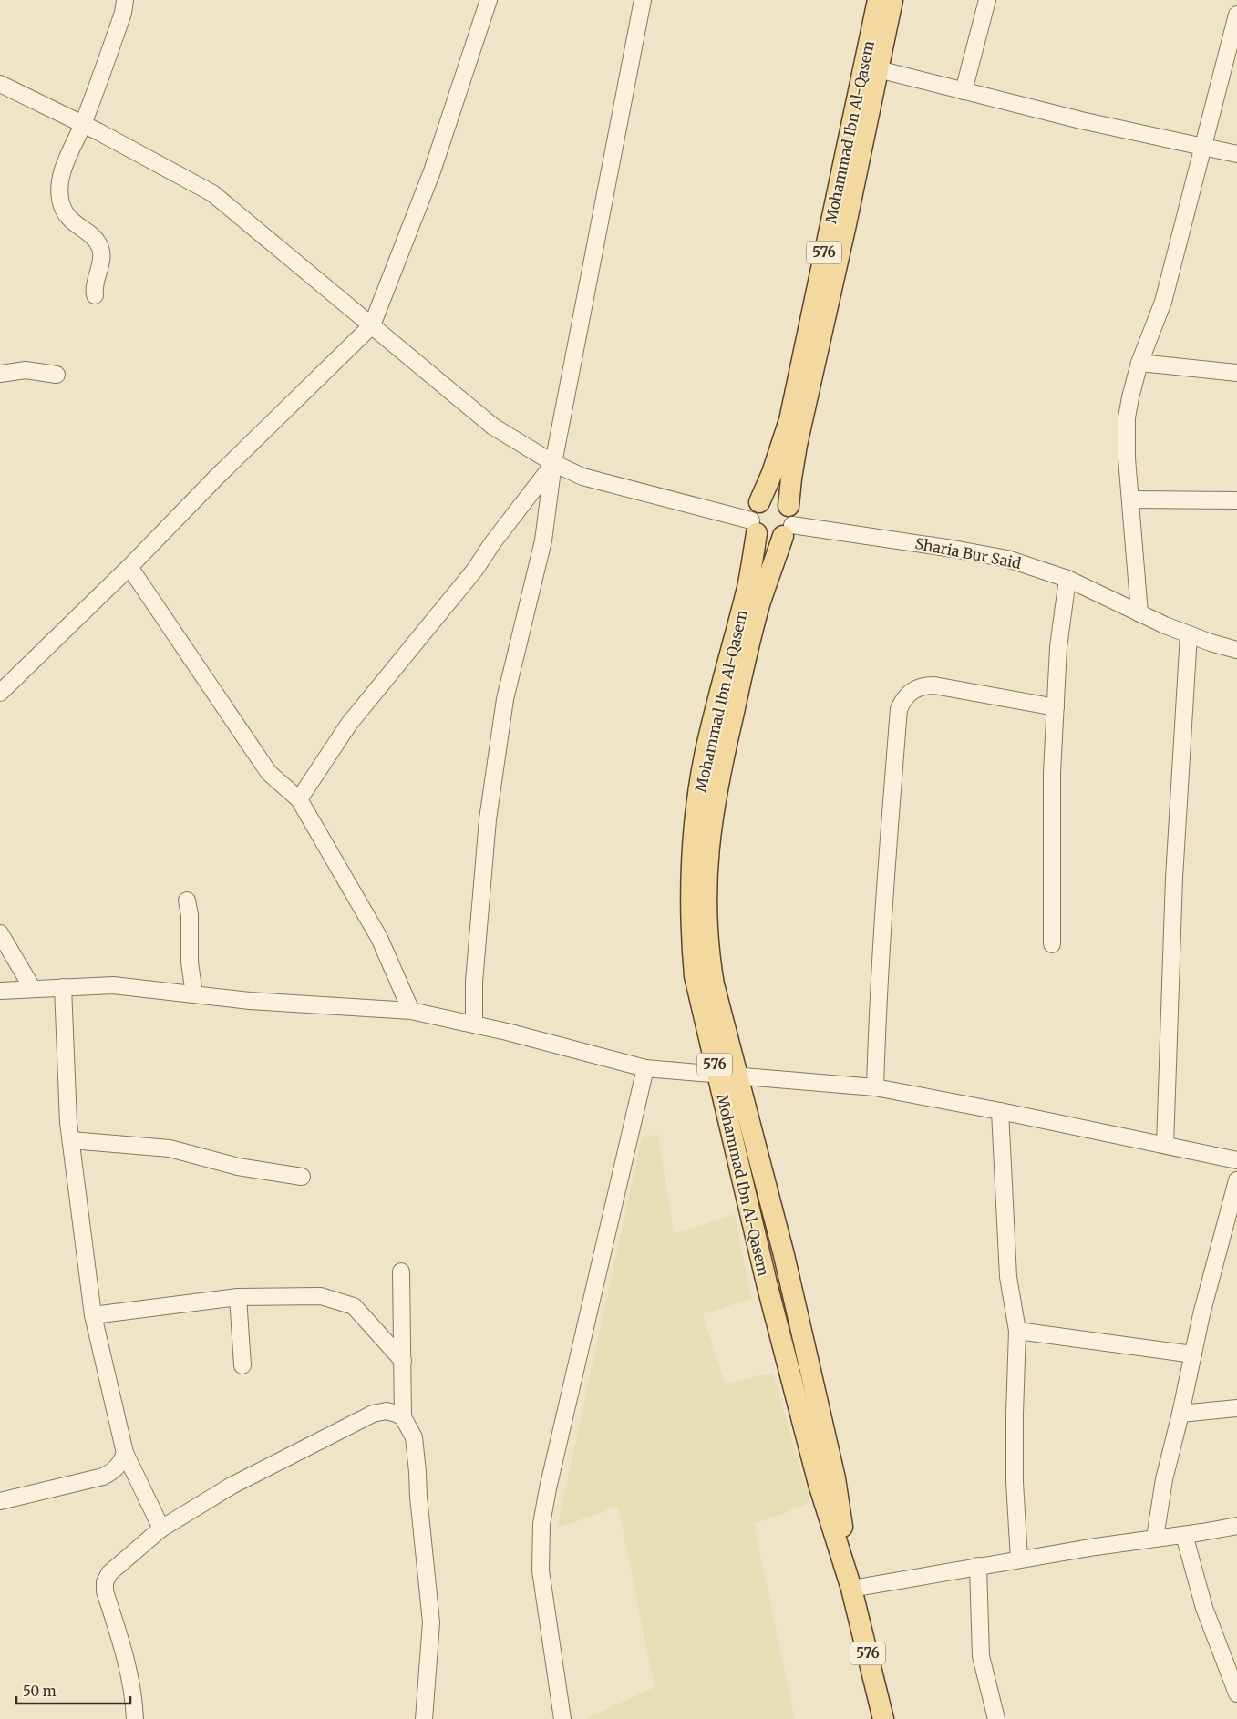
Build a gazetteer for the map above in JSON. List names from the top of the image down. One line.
{"streets":{"main road":["Mohammad Ibn Al-Qasem","576"],"street":["Sharia Bur Said"]},"crossings":[["Mohammad Ibn Al-Qasem","Sharia Bur Said"]],"scale_bar":"50 m"}
